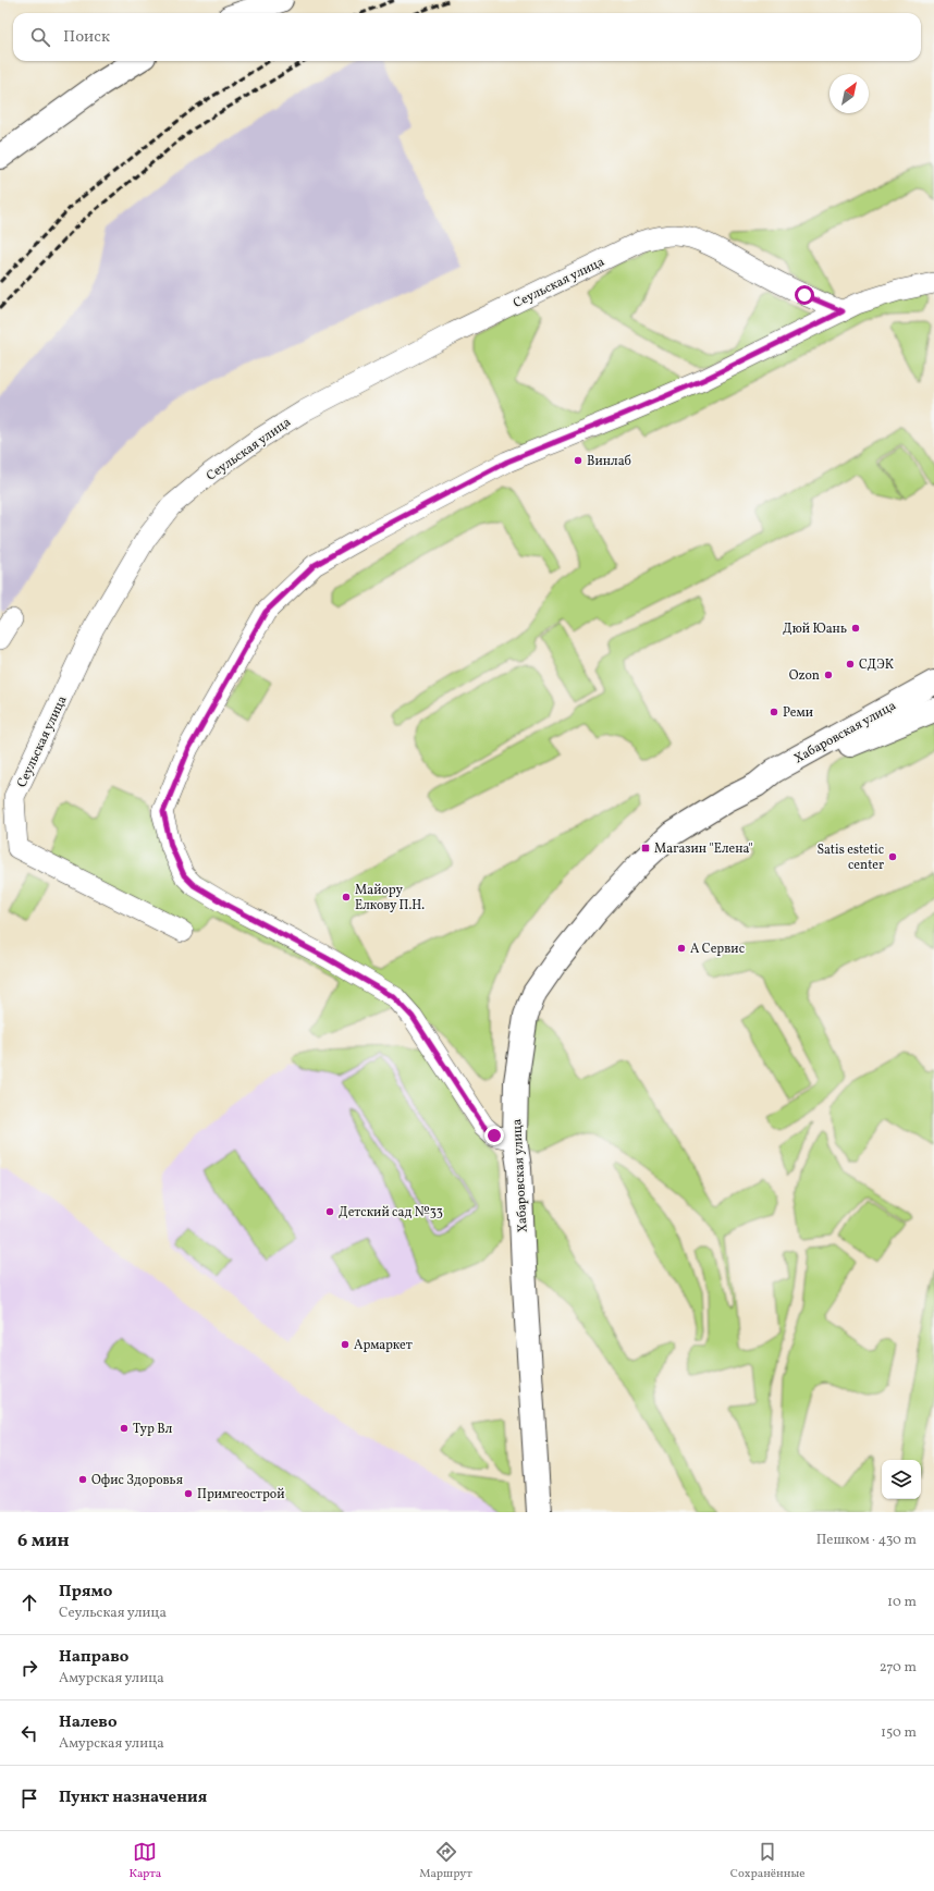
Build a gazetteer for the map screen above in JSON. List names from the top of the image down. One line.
{"streets":{"main road":["Хабаровская улица"],"street":["Сеульская улица"]},"places":{"other":["Винлаб","Дюй Юань","СДЭК","Ozon","Реми","Satis estetic center","Майору Елкову П.Н.","А Сервис","Детский сад №33","Армаркет","Тур Вл","Офис Здоровья","Примгеострой"],"transit":["Магазин \"Елена\""]},"north":"top right","page":{"search":"Поиск","heading":["6 мин","Пешком · 430 m"],"list":[["Прямо","Сеульская улица","10 m"],["Направо","Амурская улица","270 m"],["Налево","Амурская улица","150 m"],"Пункт назначения"],"nav":["Карта","Маршрут","Сохранённые"]}}
